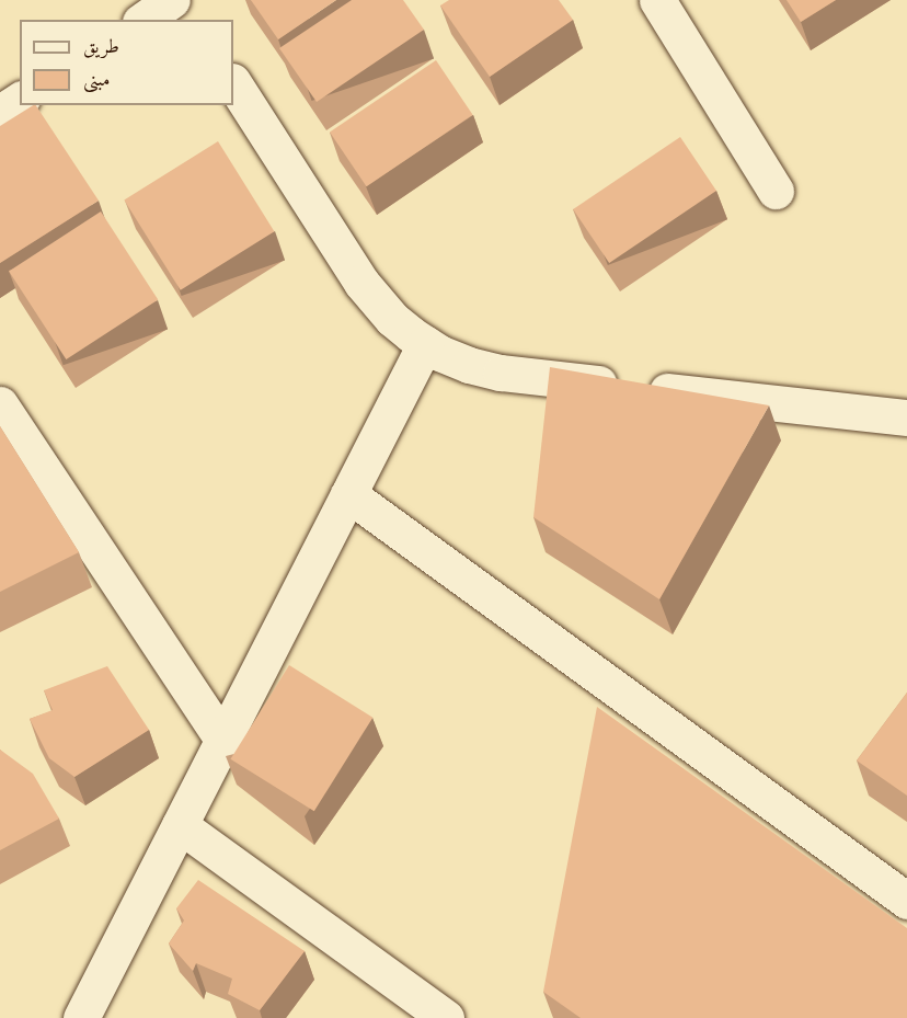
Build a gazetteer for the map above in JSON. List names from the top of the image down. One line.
{"legend":["طريق","مبنى"]}
